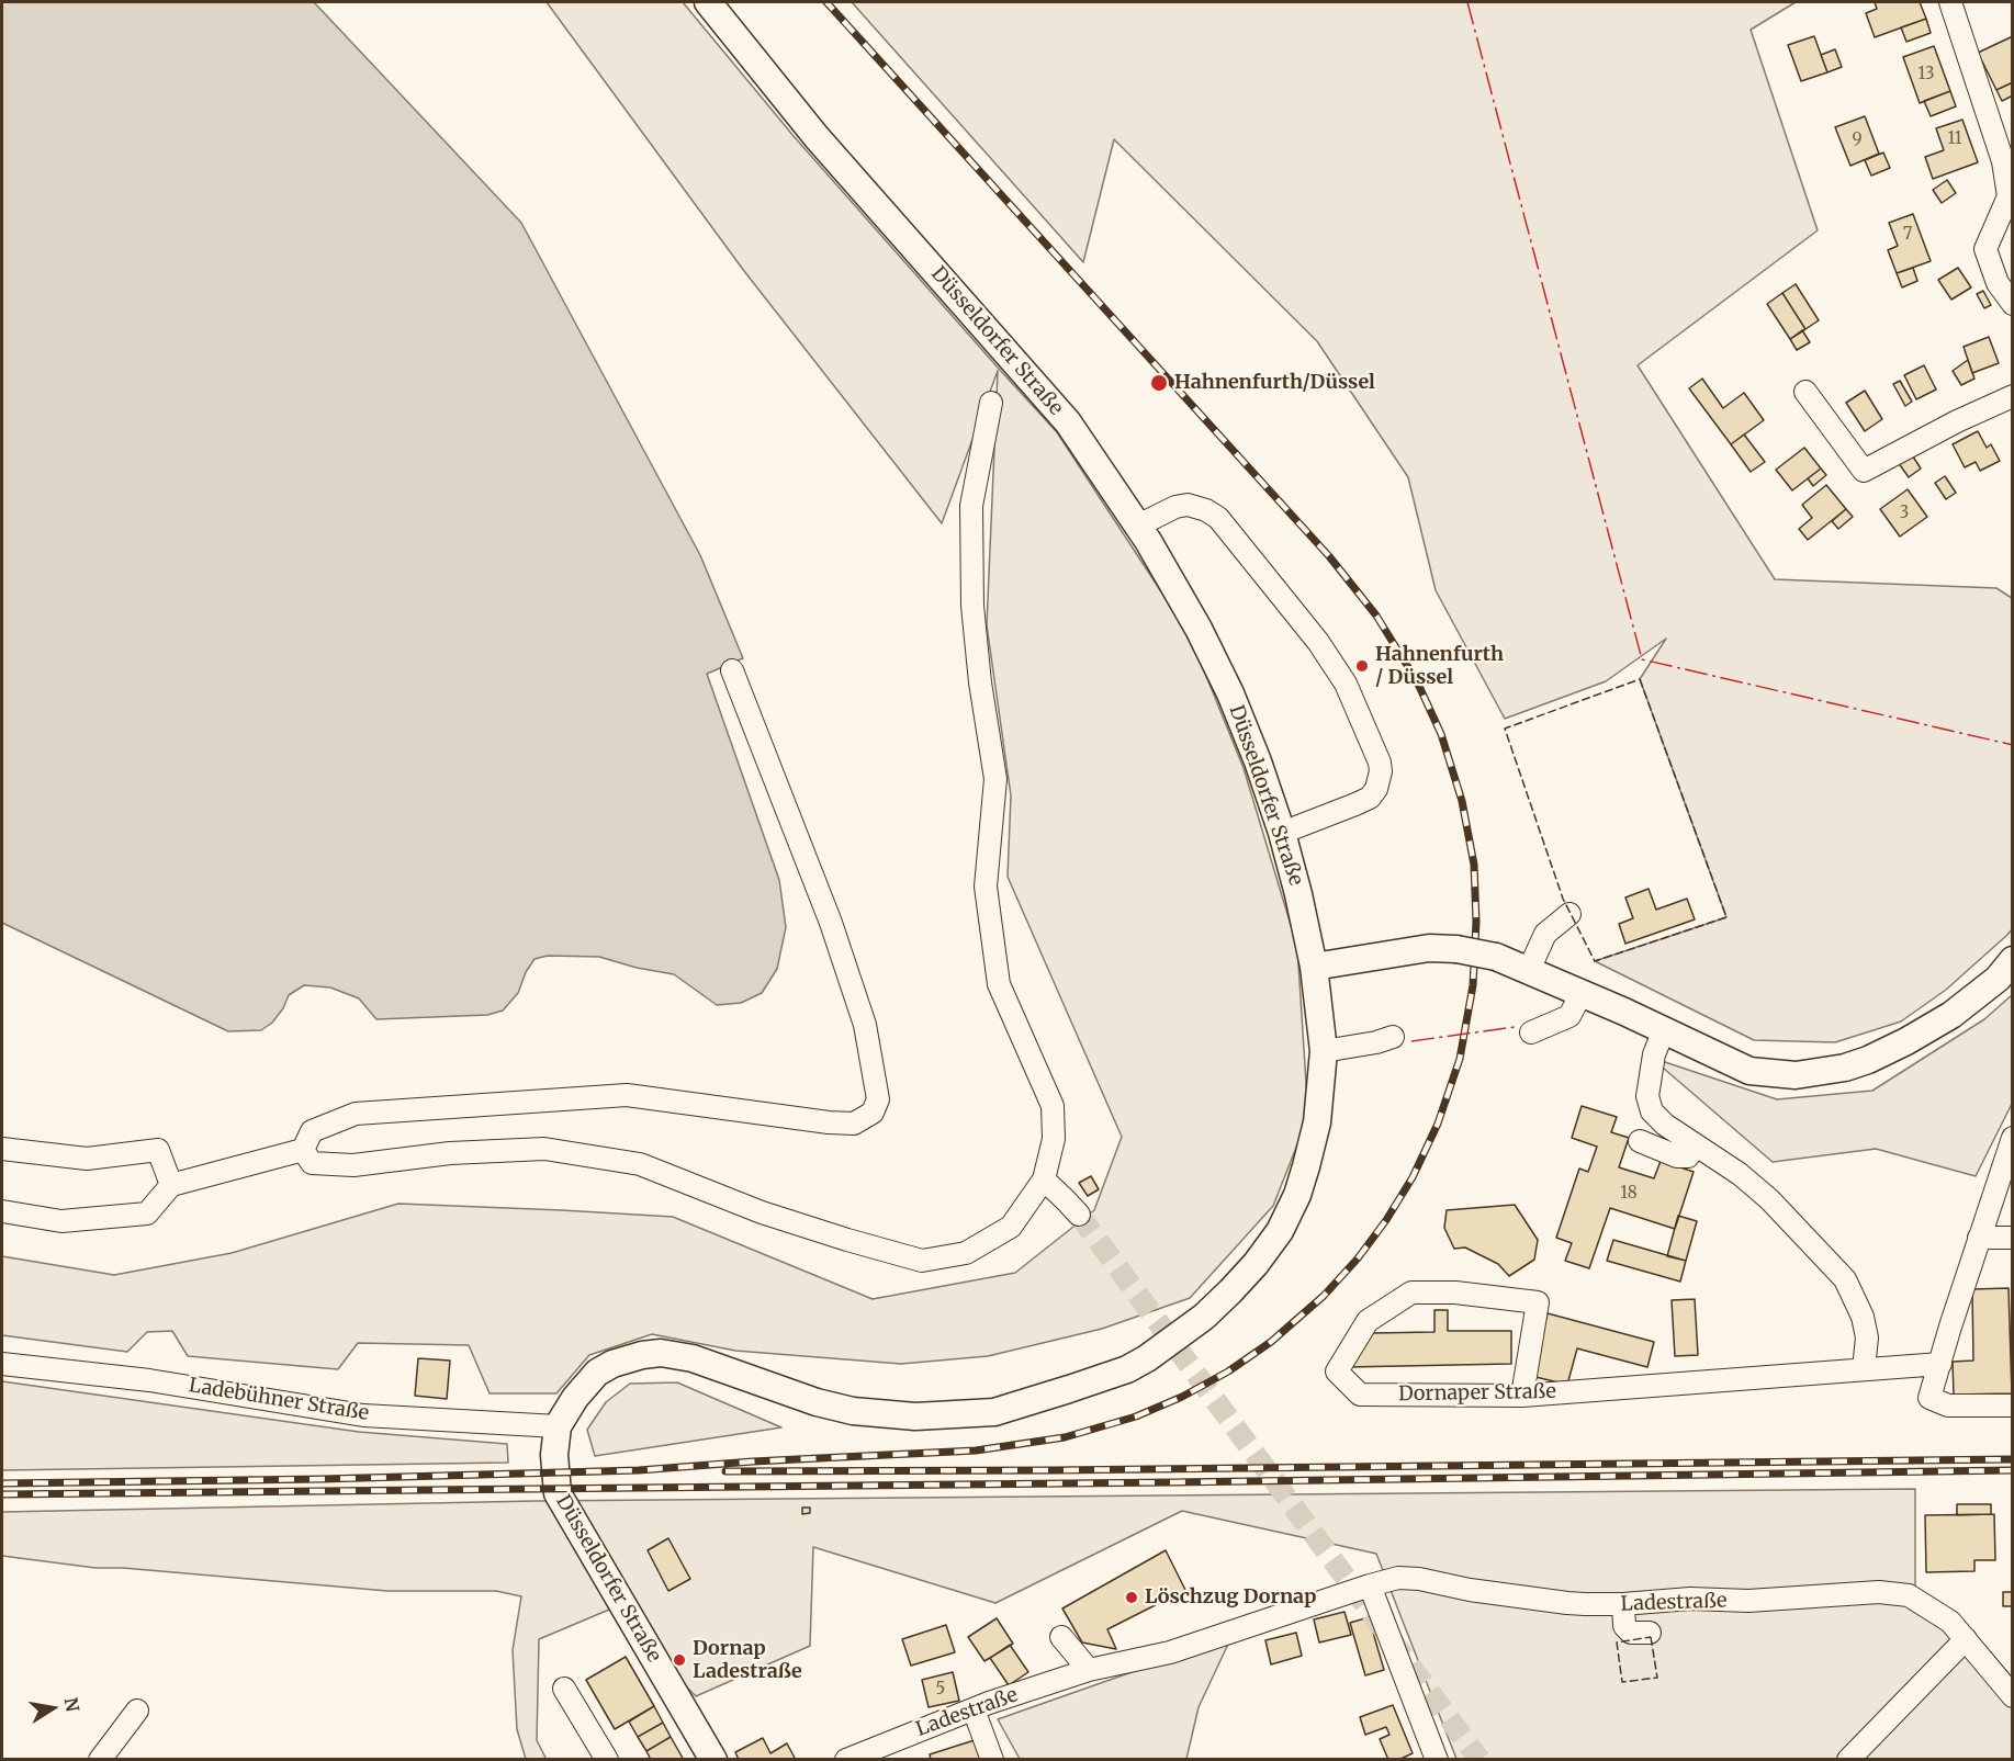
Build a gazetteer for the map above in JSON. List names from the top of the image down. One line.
{"streets":{"main road":["Düsseldorfer Straße"],"street":["Dornaper Straße","Ladebühner Straße","Ladestraße"]},"crossings":[["Düsseldorfer Straße","Ladebühner Straße"]],"places":["Hahnenfurth/Düssel","Hahnenfurth / Düssel","Löschzug Dornap","Dornap Ladestraße"],"house_numbers":["13","11","9","7","3","18","5"],"north":"right"}
